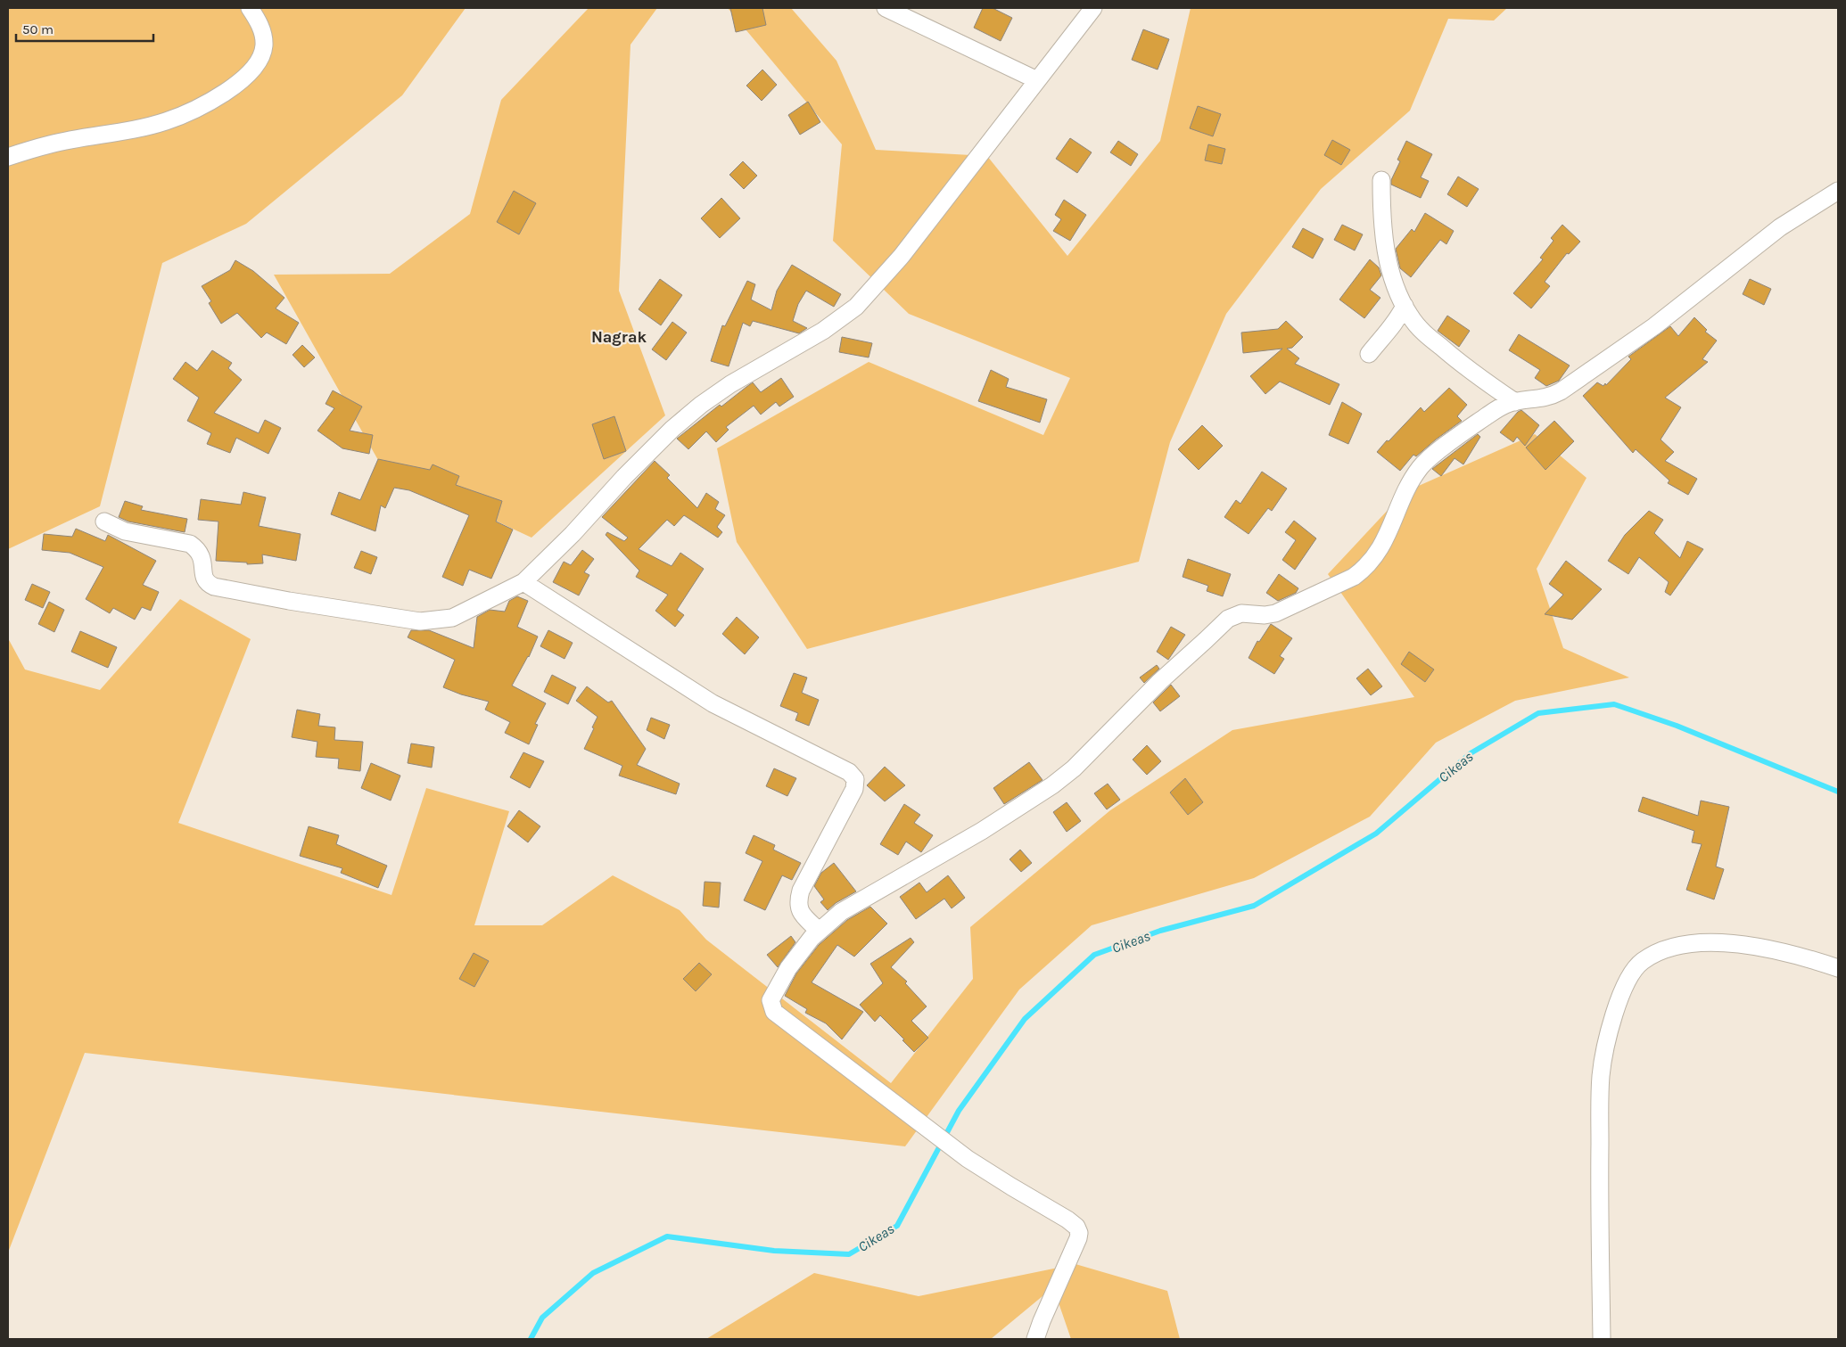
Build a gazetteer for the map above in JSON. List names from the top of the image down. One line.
{"districts":["Nagrak"],"water":["Cikeas"],"scale_bar":"50 m"}
